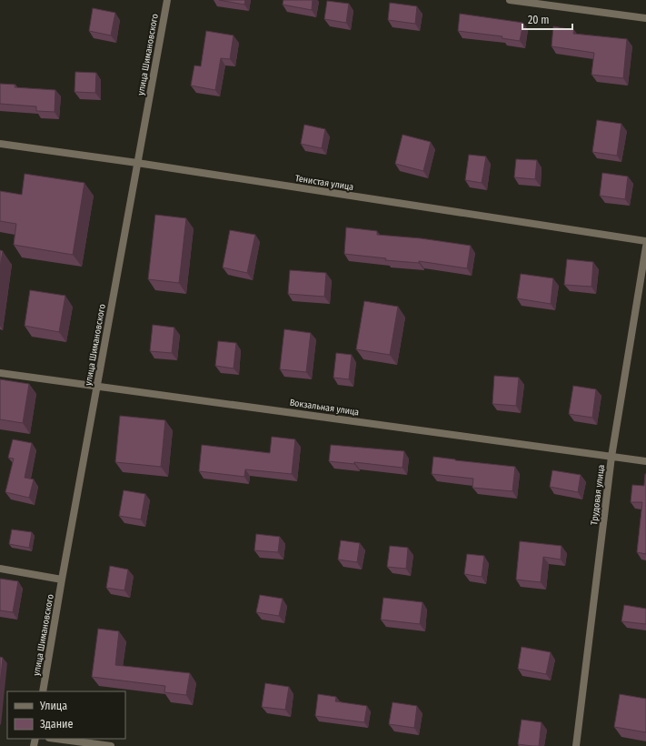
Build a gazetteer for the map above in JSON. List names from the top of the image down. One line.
{"streets":{"street":["улица Шимановского","Тенистая улица","Вокзальная улица","Трудовая улица"]},"crossings":[["улица Шимановского","Тенистая улица"],["улица Шимановского","Вокзальная улица"],["Вокзальная улица","Трудовая улица"]],"legend":["Улица","Здание"],"scale_bar":"20 m"}
